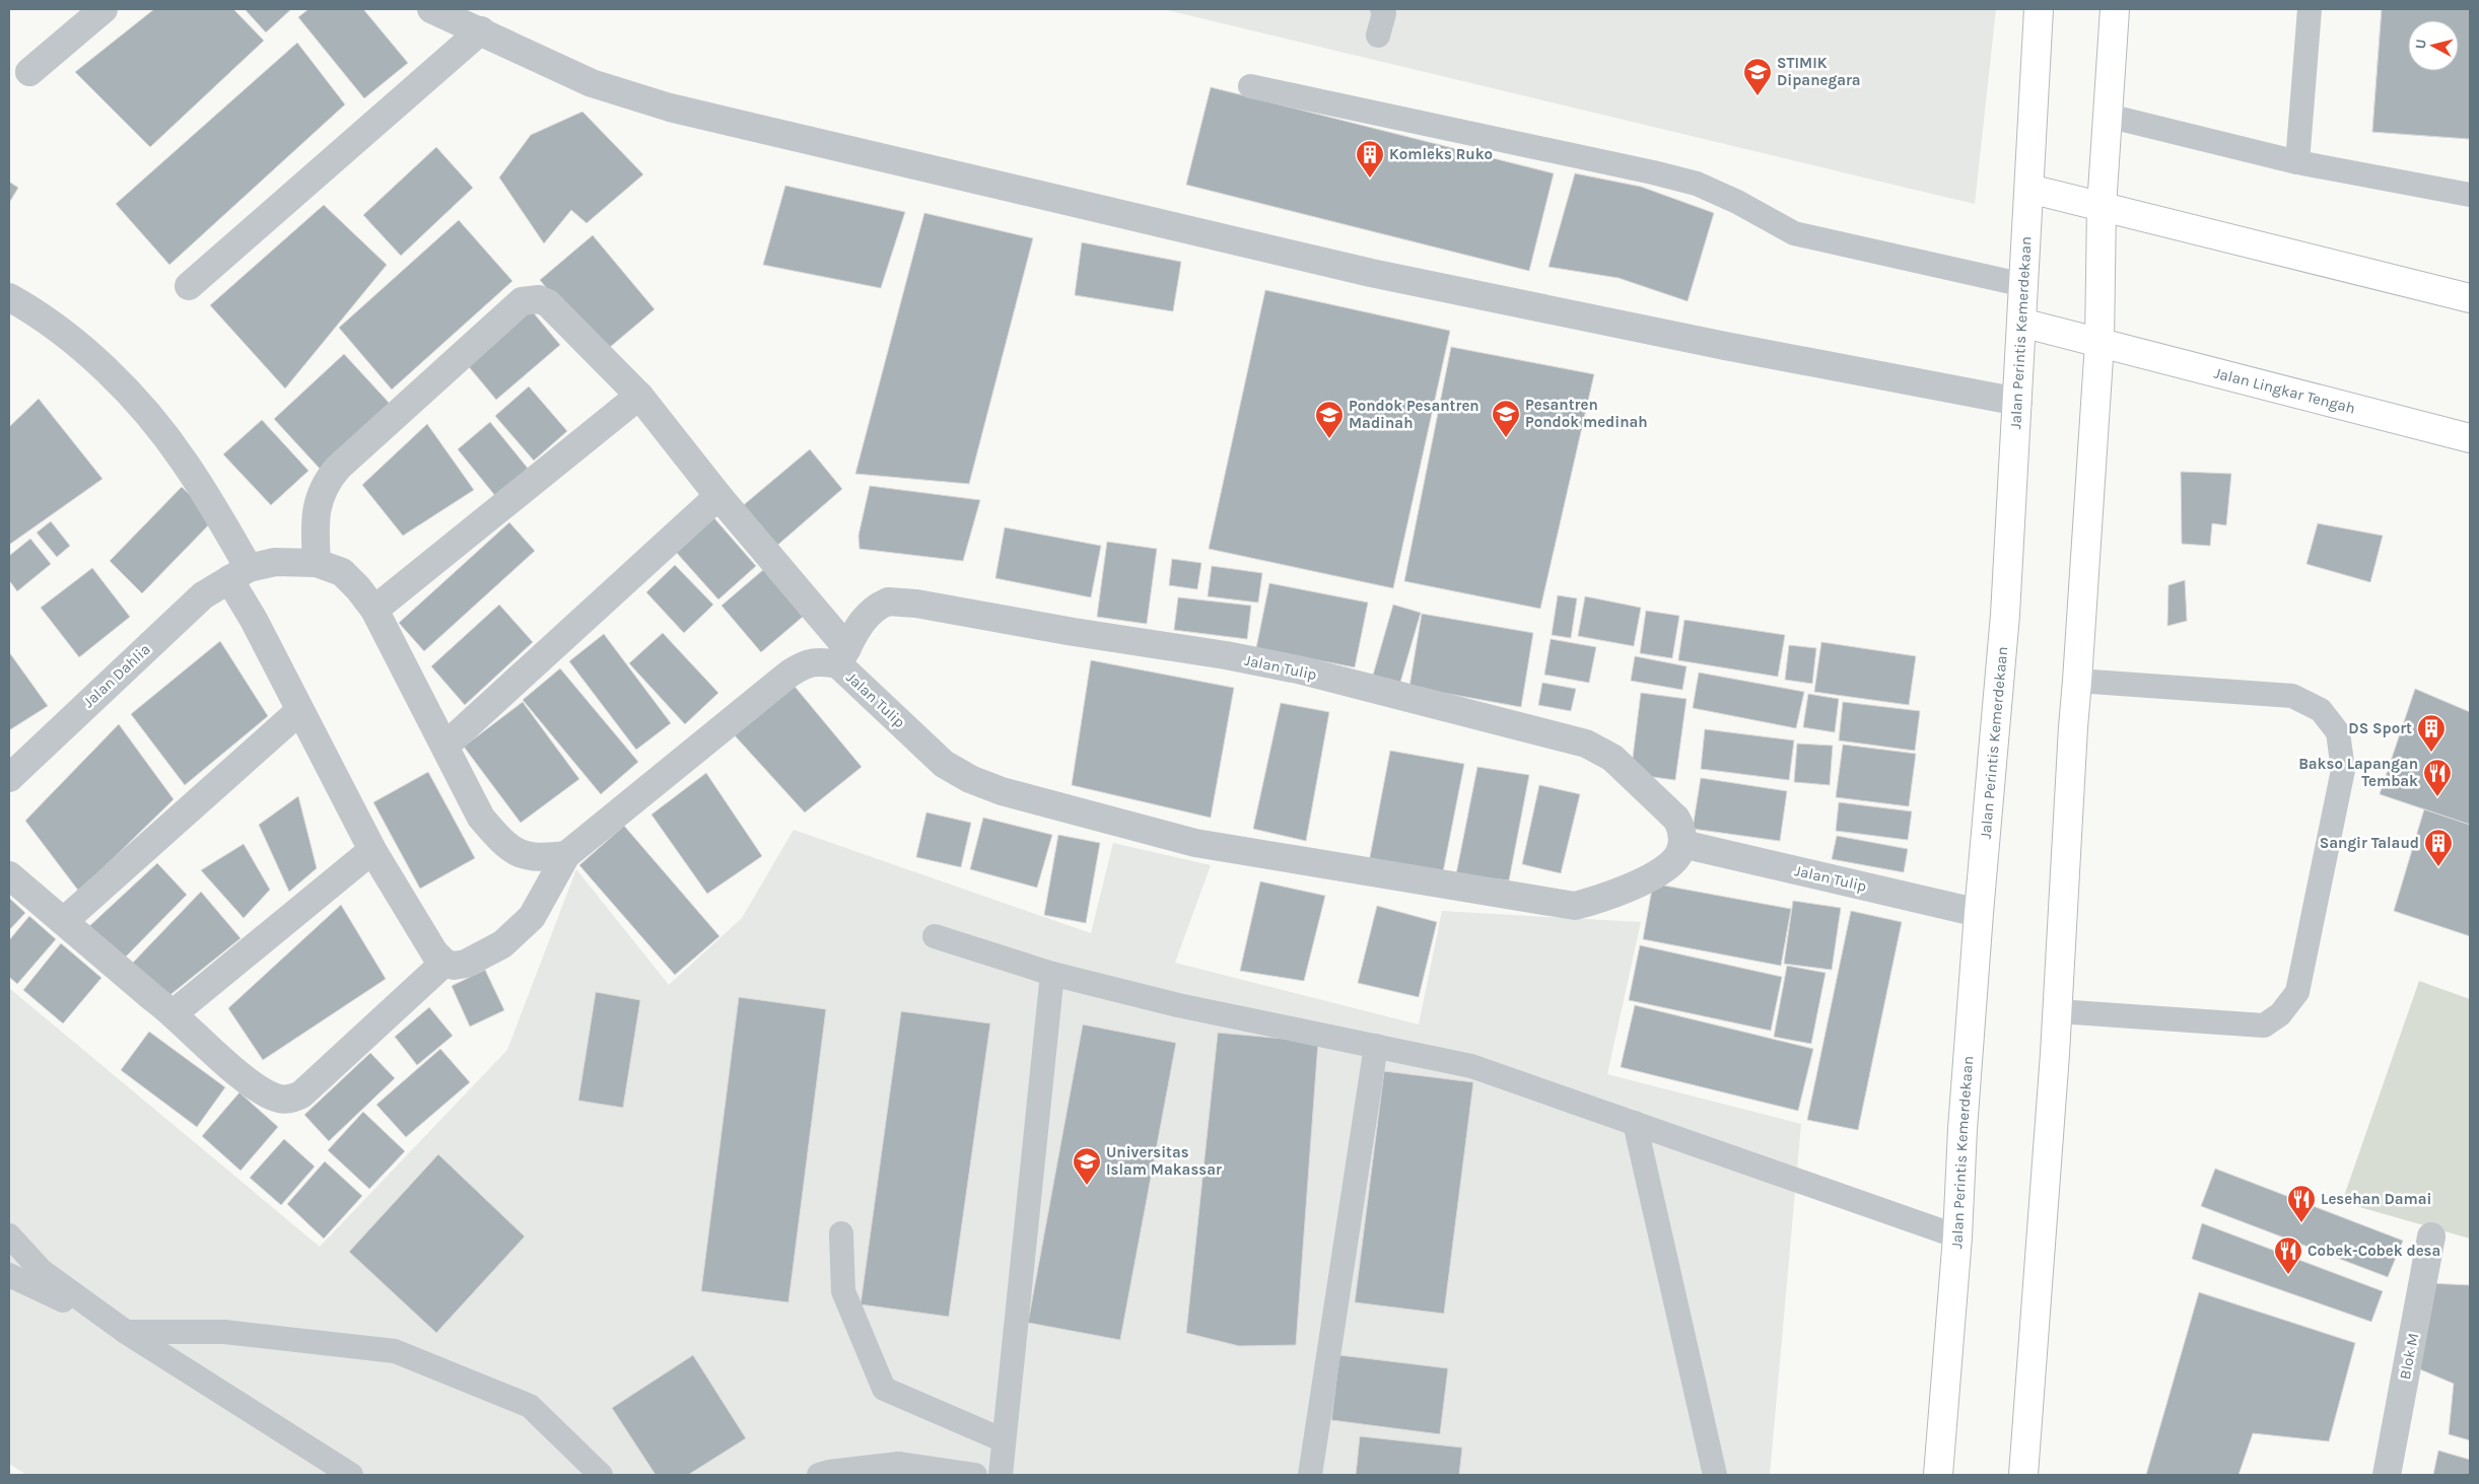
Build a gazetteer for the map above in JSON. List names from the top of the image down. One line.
{"streets":{"main road":["Jalan Perintis Kemerdekaan","Jalan Lingkar Tengah"],"street":["Jalan Tulip","Jalan Dahlia","Blok M"]},"crossings":[["Jalan Perintis Kemerdekaan","Jalan Lingkar Tengah"],["Jalan Perintis Kemerdekaan","Jalan Tulip"]],"places":{"school or university":["STIMIK Dipanegara","Pesantren Pondok medinah","Pondok Pesantren Madinah","Universitas Islam Makassar"],"building":["Komleks Ruko","DS Sport","Sangir Talaud"],"restaurant":["Bakso Lapangan Tembak","Lesehan Damai","Cobek-Cobek desa"]},"north":"left"}
